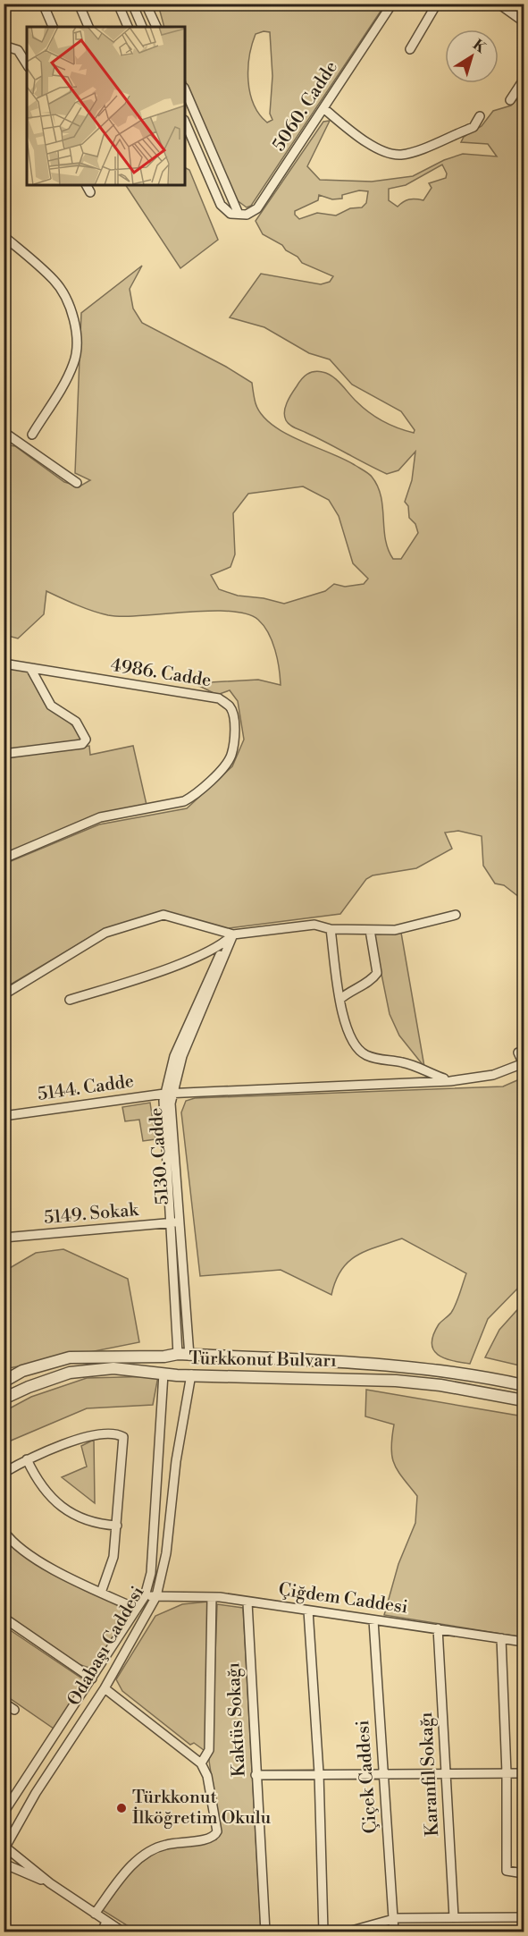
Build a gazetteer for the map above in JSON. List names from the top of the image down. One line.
{"streets":{"street":["5060. Cadde","4986. Cadde","5144. Cadde","5130. Cadde","5149. Sokak","Türkkonut Bulvarı","Çiğdem Caddesi","Odabaşı Caddesi","Kaktüs Sokağı","Karanfil Sokağı","Çiçek Caddesi"]},"crossings":[["5144. Cadde","5130. Cadde"],["5130. Cadde","5149. Sokak"],["5130. Cadde","Türkkonut Bulvarı"],["Türkkonut Bulvarı","Odabaşı Caddesi"],["Çiğdem Caddesi","Odabaşı Caddesi"],["Çiğdem Caddesi","Kaktüs Sokağı"],["Çiğdem Caddesi","Karanfil Sokağı"],["Çiğdem Caddesi","Çiçek Caddesi"]],"places":["Türkkonut İlköğretim Okulu"],"north":"top right"}
